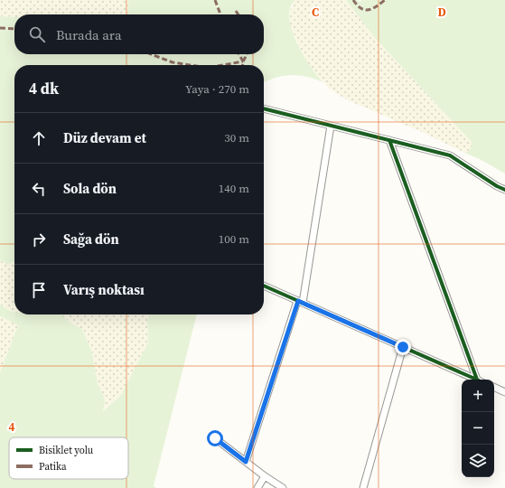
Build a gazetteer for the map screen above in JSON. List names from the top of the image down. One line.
{"legend":["Bisiklet yolu","Patika"],"page":{"search":"Burada ara","heading":["4 dk","Yaya · 270 m"],"list":[["Düz devam et","30 m"],["Sola dön","140 m"],["Sağa dön","100 m"],"Varış noktası"],"map_buttons":["+","−"]},"grid":{"columns":["C","D"],"rows":["4"]}}
